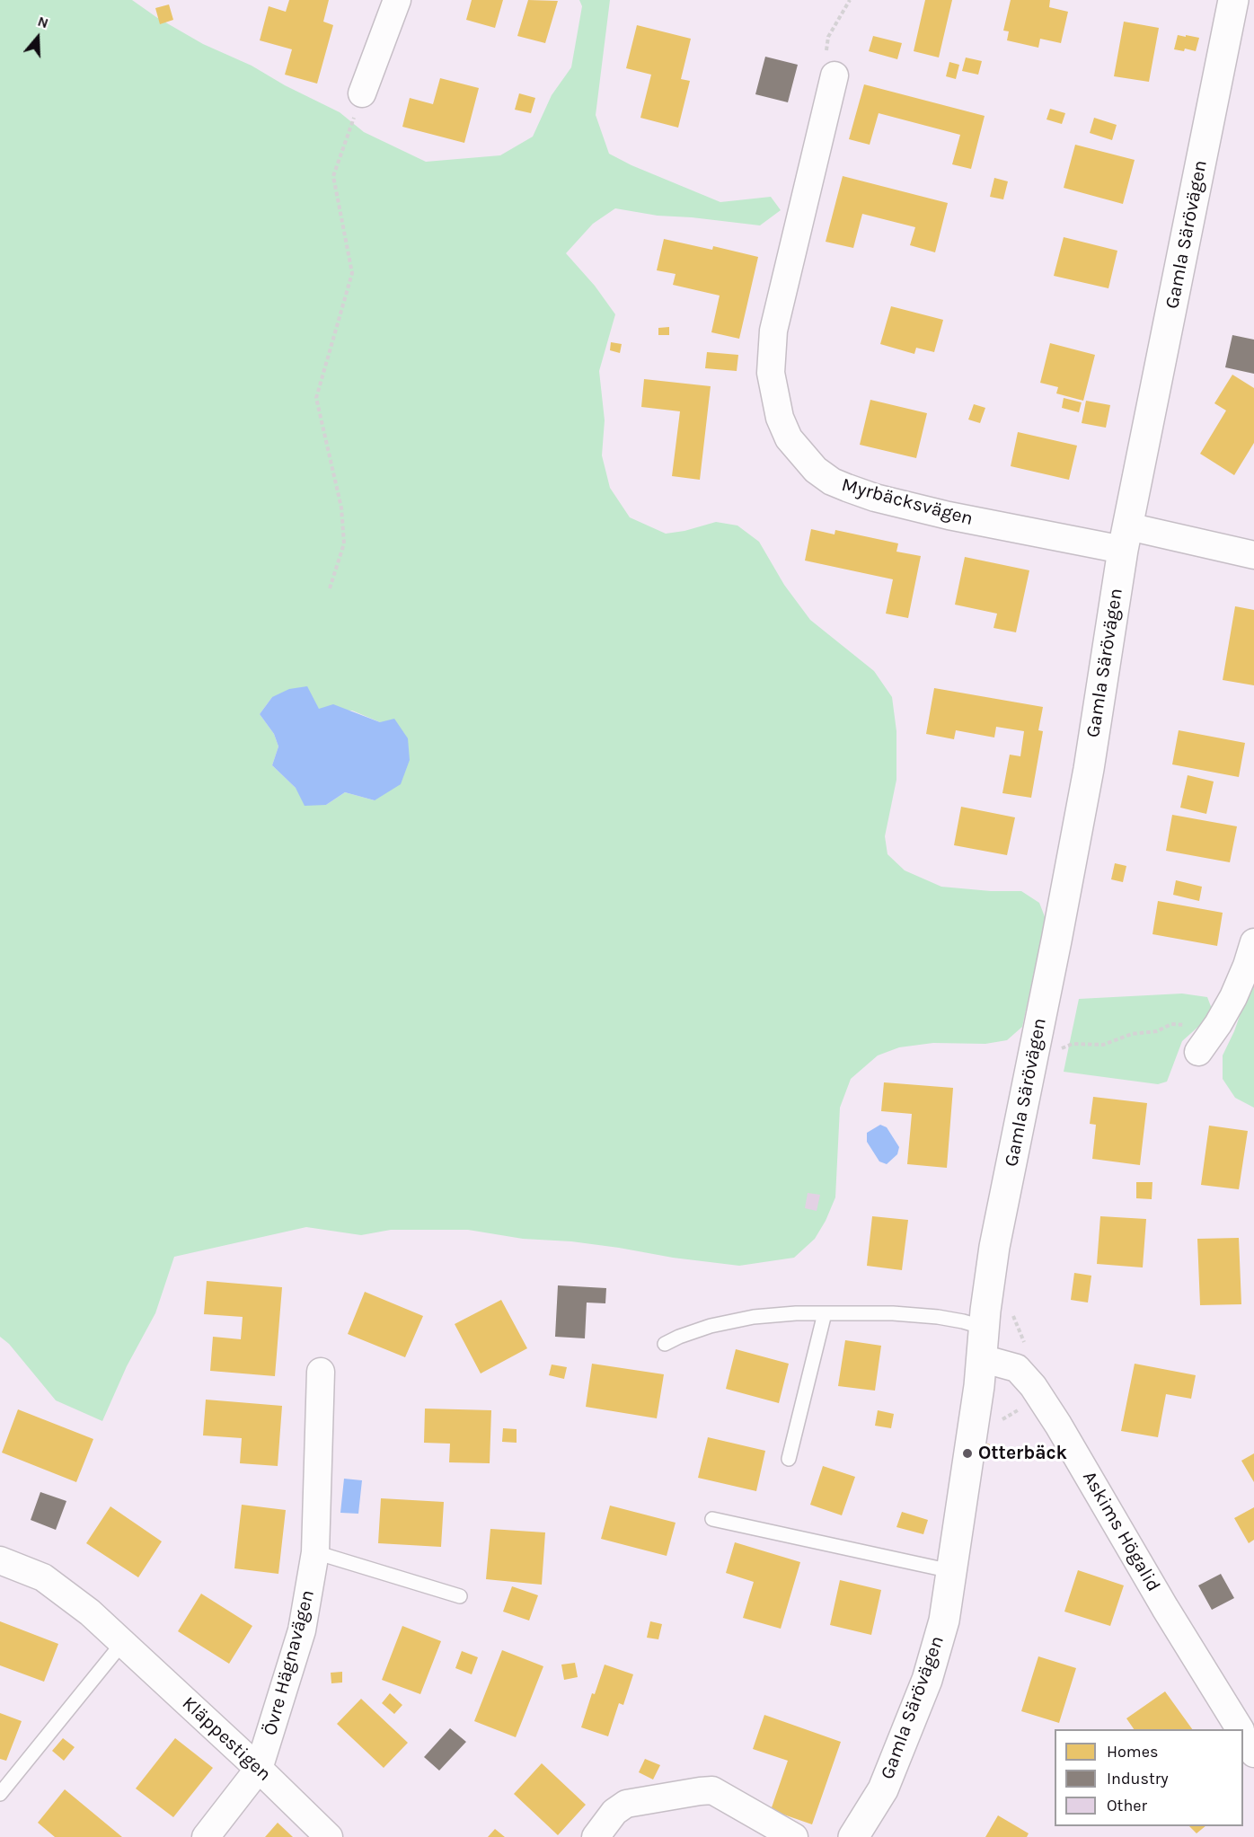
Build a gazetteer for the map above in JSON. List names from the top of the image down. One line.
{"streets":{"street":["Gamla Särövägen","Myrbäcksvägen","Askims Högalid","Övre Hägnavägen","Kläppestigen"]},"crossings":[["Gamla Särövägen","Myrbäcksvägen"],["Gamla Särövägen","Askims Högalid"],["Övre Hägnavägen","Kläppestigen"]],"places":["Otterbäck"],"legend":["Homes","Industry","Other"],"north":"top"}
